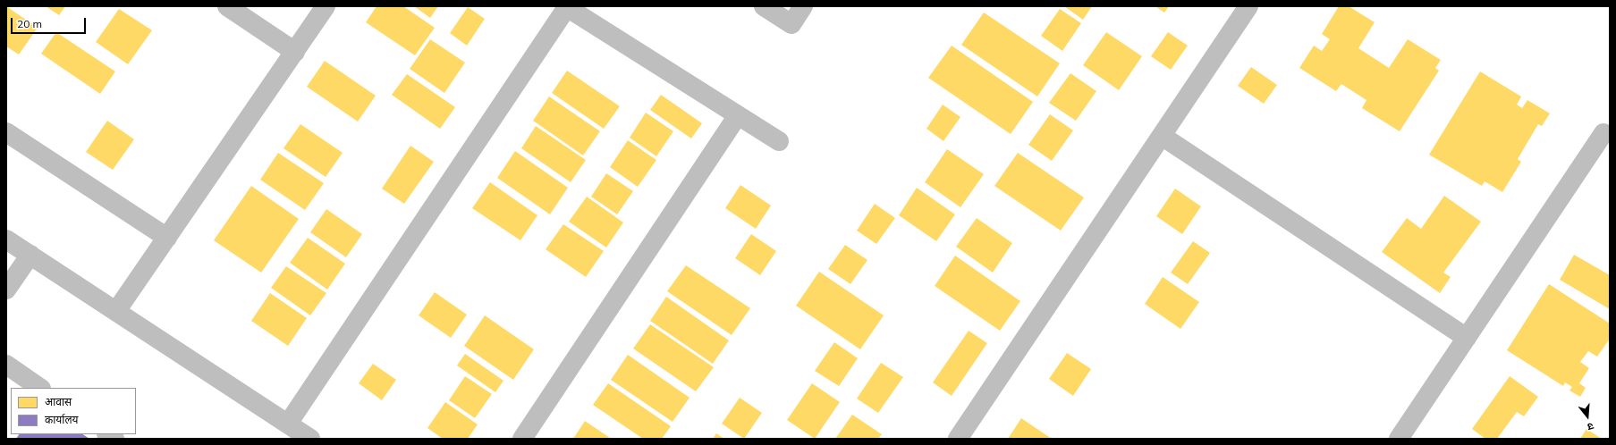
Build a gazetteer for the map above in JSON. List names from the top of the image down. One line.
{"legend":["आवास","कार्यालय"],"scale_bar":"20 m","north":"bottom"}
